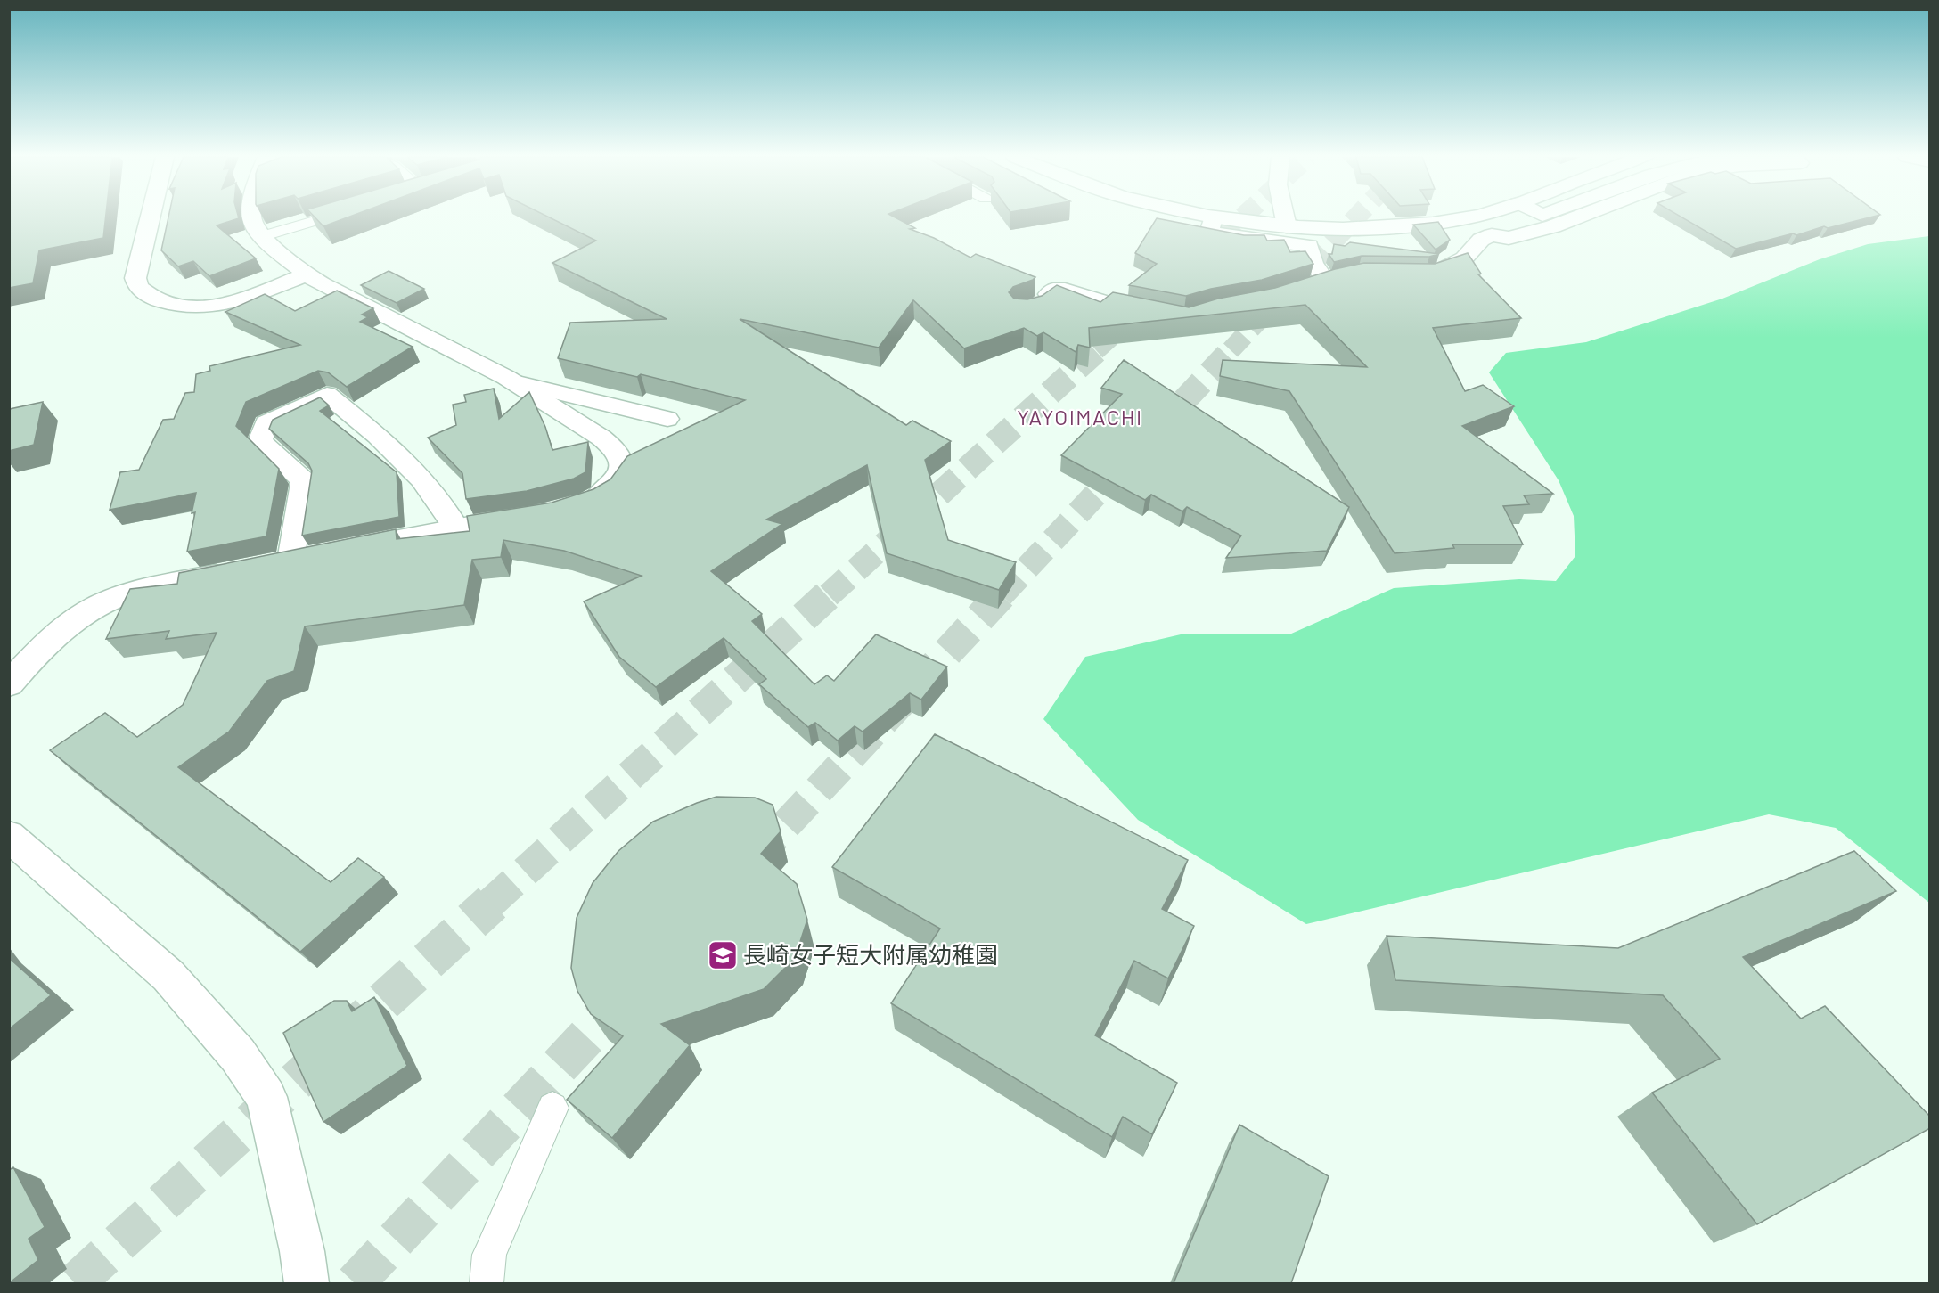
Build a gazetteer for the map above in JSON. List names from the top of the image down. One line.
{"districts":["YAYOIMACHI"],"places":{"school or university":["長崎女子短大附属幼稚園"]}}
